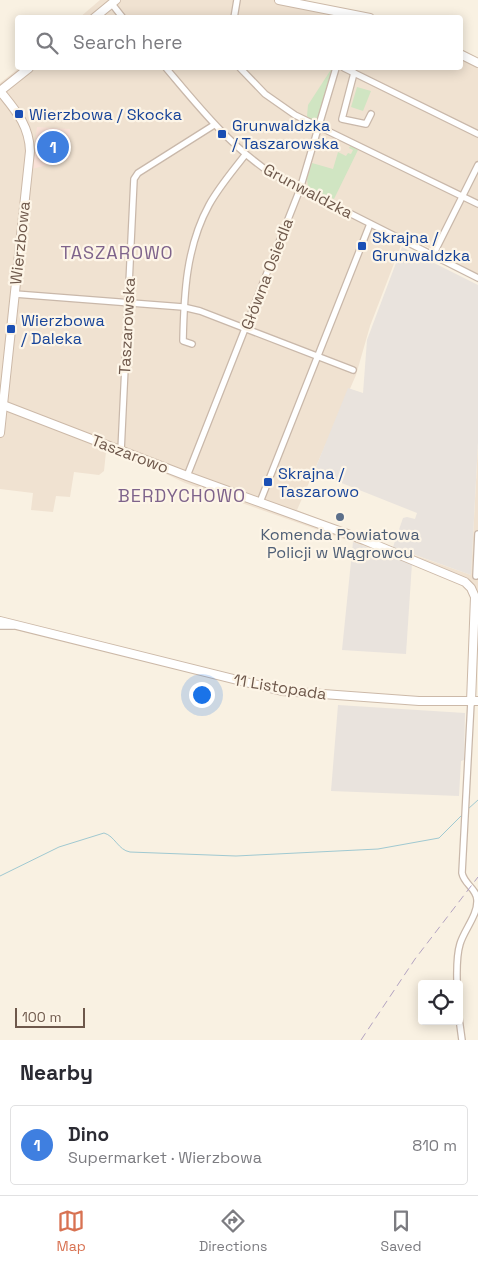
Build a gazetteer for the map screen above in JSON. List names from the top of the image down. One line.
{"streets":{"street":["Grunwaldzka","Wierzbowa","Główna Osiedla","Taszarowska","Taszarowo","11 Listopada"]},"crossings":[["Grunwaldzka","Główna Osiedla"],["Grunwaldzka","Taszarowska"],["Wierzbowa","Taszarowo"],["Główna Osiedla","Taszarowo"],["Taszarowska","Taszarowo"]],"districts":["TASZAROWO","BERDYCHOWO"],"places":{"transit":["Wierzbowa / Skocka","Grunwaldzka / Taszarowska","Skrajna / Grunwaldzka","Wierzbowa / Daleka","Skrajna / Taszarowo"],"other":["Komenda Powiatowa Policji w Wągrowcu"]},"scale_bar":"100 m","page":{"search":"Search here","pins":"1","scale":"100 m","heading":"Nearby","list":[{"mark":"1","name":"Dino","note":"Supermarket · Wierzbowa","value":"810 m"}],"nav":["Map","Directions","Saved"]}}
